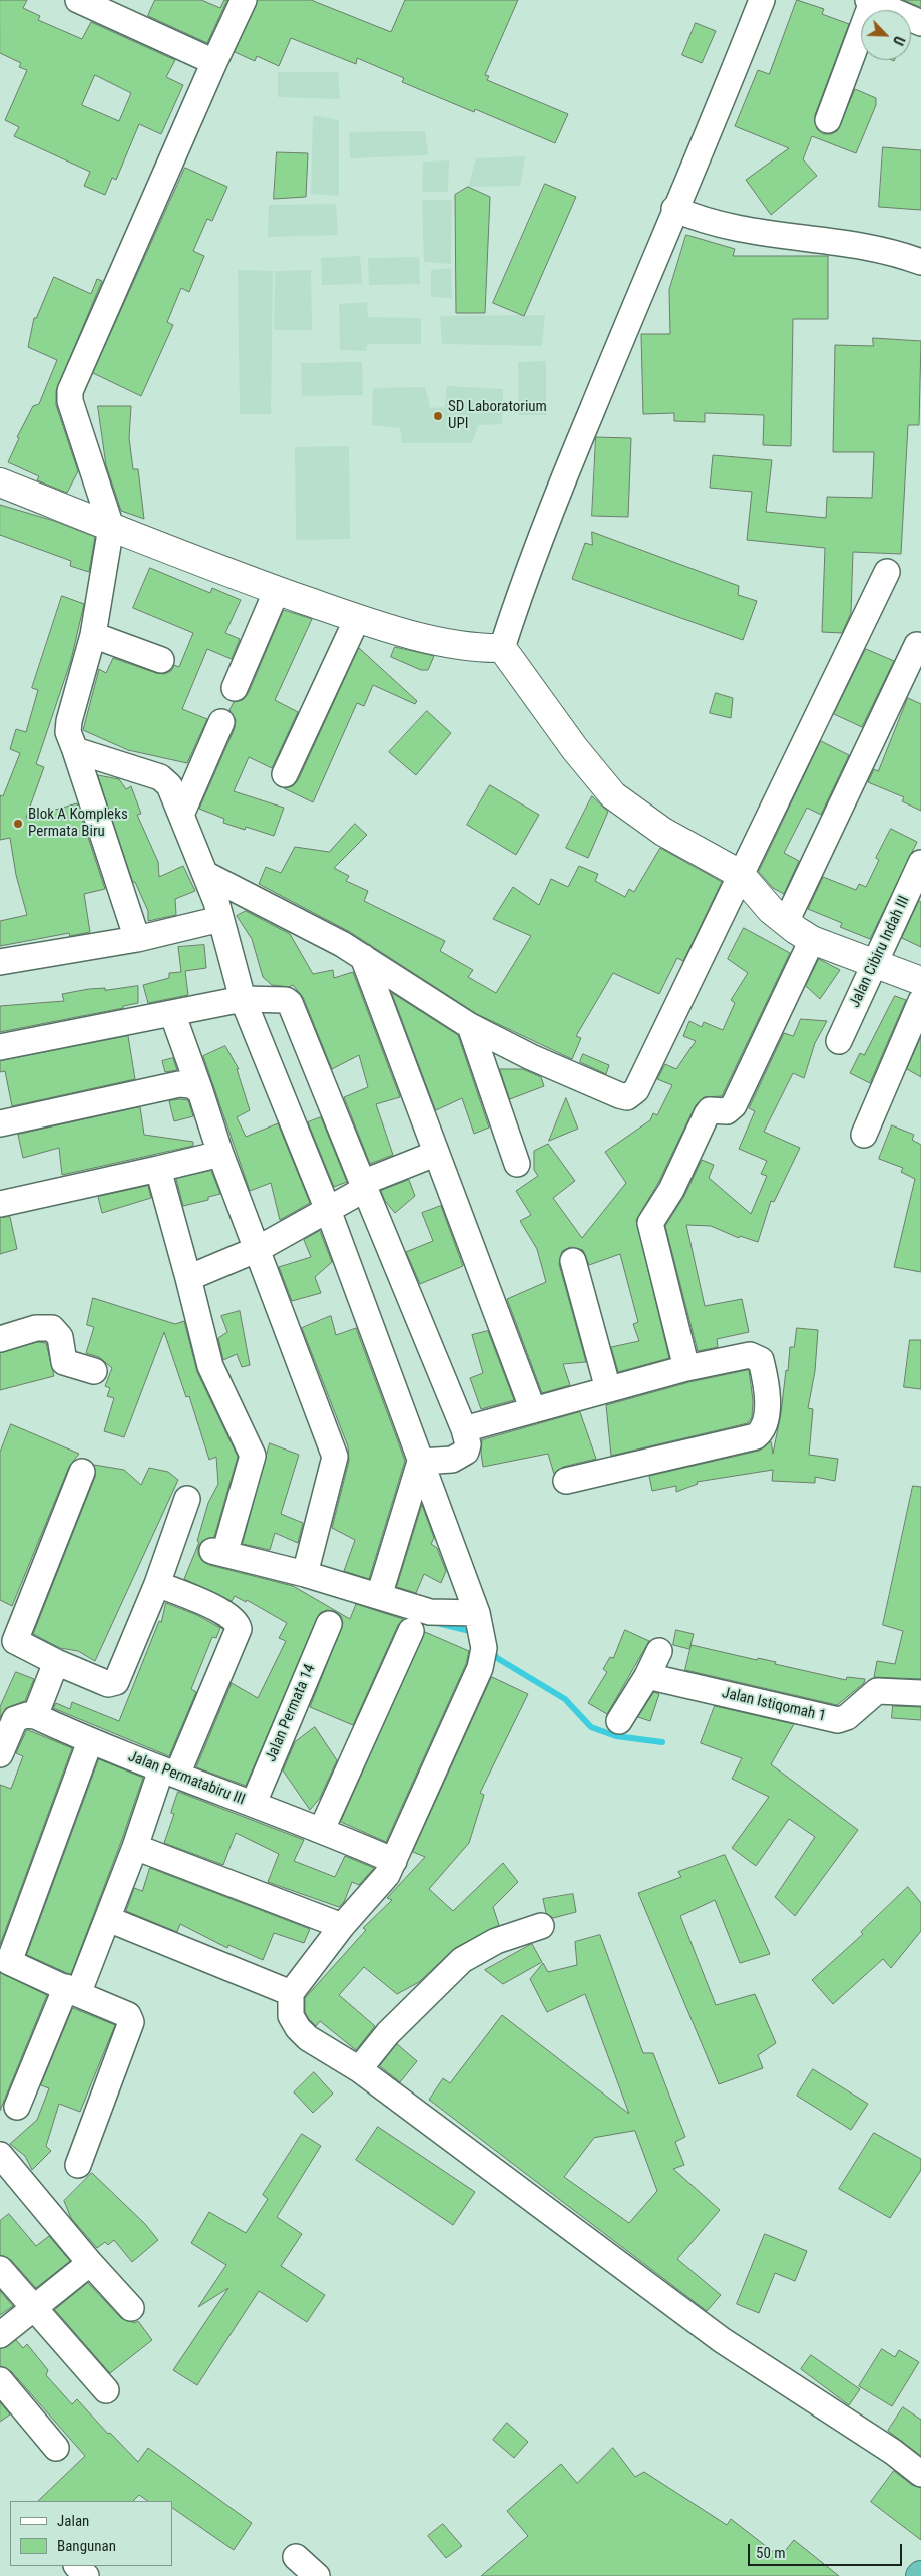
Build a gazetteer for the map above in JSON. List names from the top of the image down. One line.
{"streets":{"street":["Jalan Cibiru Indah III","Jalan Istiqomah 1","Jalan Permata 14","Jalan Permatabiru III"]},"crossings":[["Jalan Permata 14","Jalan Permatabiru III"]],"places":["SD Laboratorium UPI","Blok A Kompleks Permata Biru"],"legend":["Jalan","Bangunan"],"scale_bar":"50 m","north":"bottom right"}
